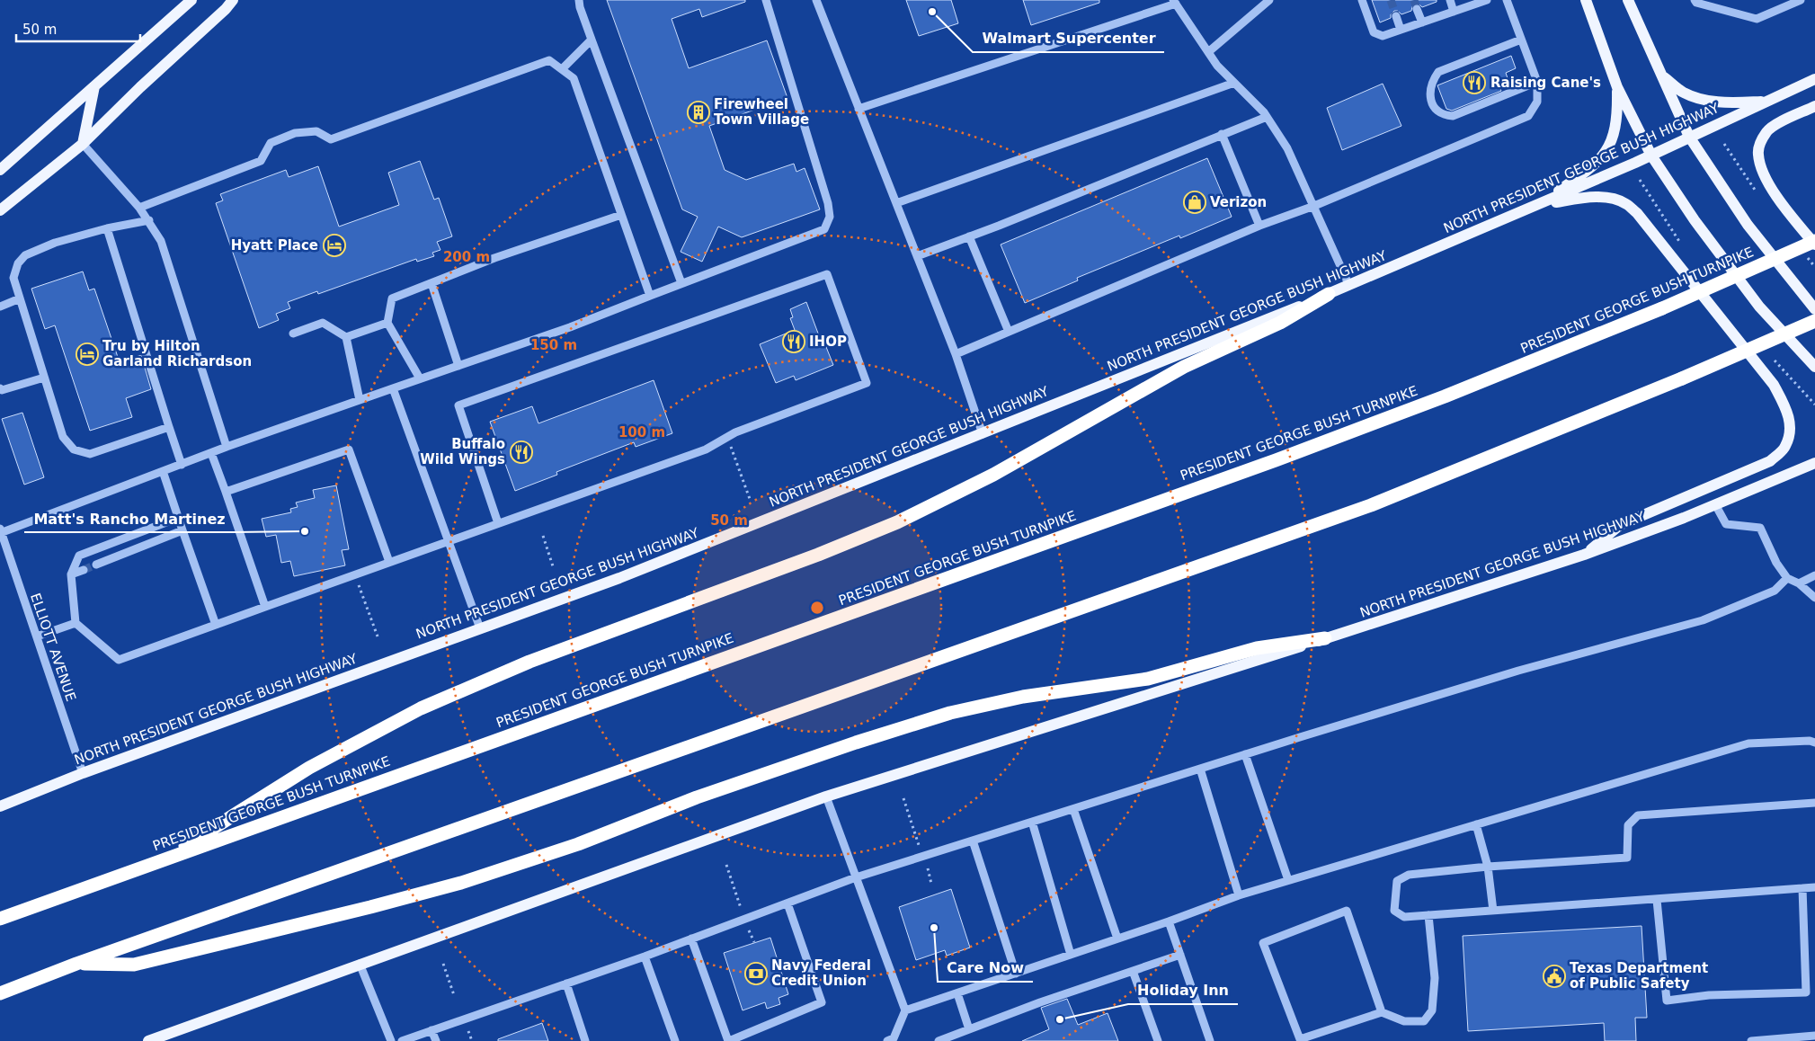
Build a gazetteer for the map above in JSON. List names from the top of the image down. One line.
{"streets":{"highway":["PRESIDENT GEORGE BUSH TURNPIKE"],"main road":["NORTH PRESIDENT GEORGE BUSH HIGHWAY"],"street":["ELLIOTT AVENUE"]},"crossings":[["NORTH PRESIDENT GEORGE BUSH HIGHWAY","ELLIOTT AVENUE"]],"places":{"other":["Walmart Supercenter","Matt's Rancho Martinez","Care Now","Holiday Inn"],"restaurant":["Raising Cane's","IHOP","Buffalo Wild Wings"],"building":["Firewheel Town Village"],"shop":["Verizon"],"hotel":["Hyatt Place","Tru by Hilton Garland Richardson"],"bank":["Navy Federal Credit Union"],"public building":["Texas Department of Public Safety"]},"scale_bar":"50 m","rings":["200 m","150 m","100 m","50 m"]}
